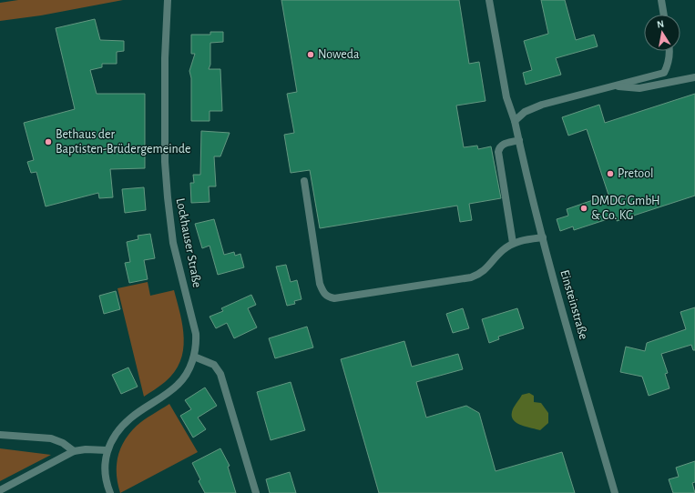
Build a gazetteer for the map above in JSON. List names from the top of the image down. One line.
{"streets":{"street":["Lockhauser Straße","Einsteinstraße"]},"places":["Noweda","Bethaus der Baptisten-Brüdergemeinde","Pretool","DMDG GmbH & Co. KG"],"north":"top"}
